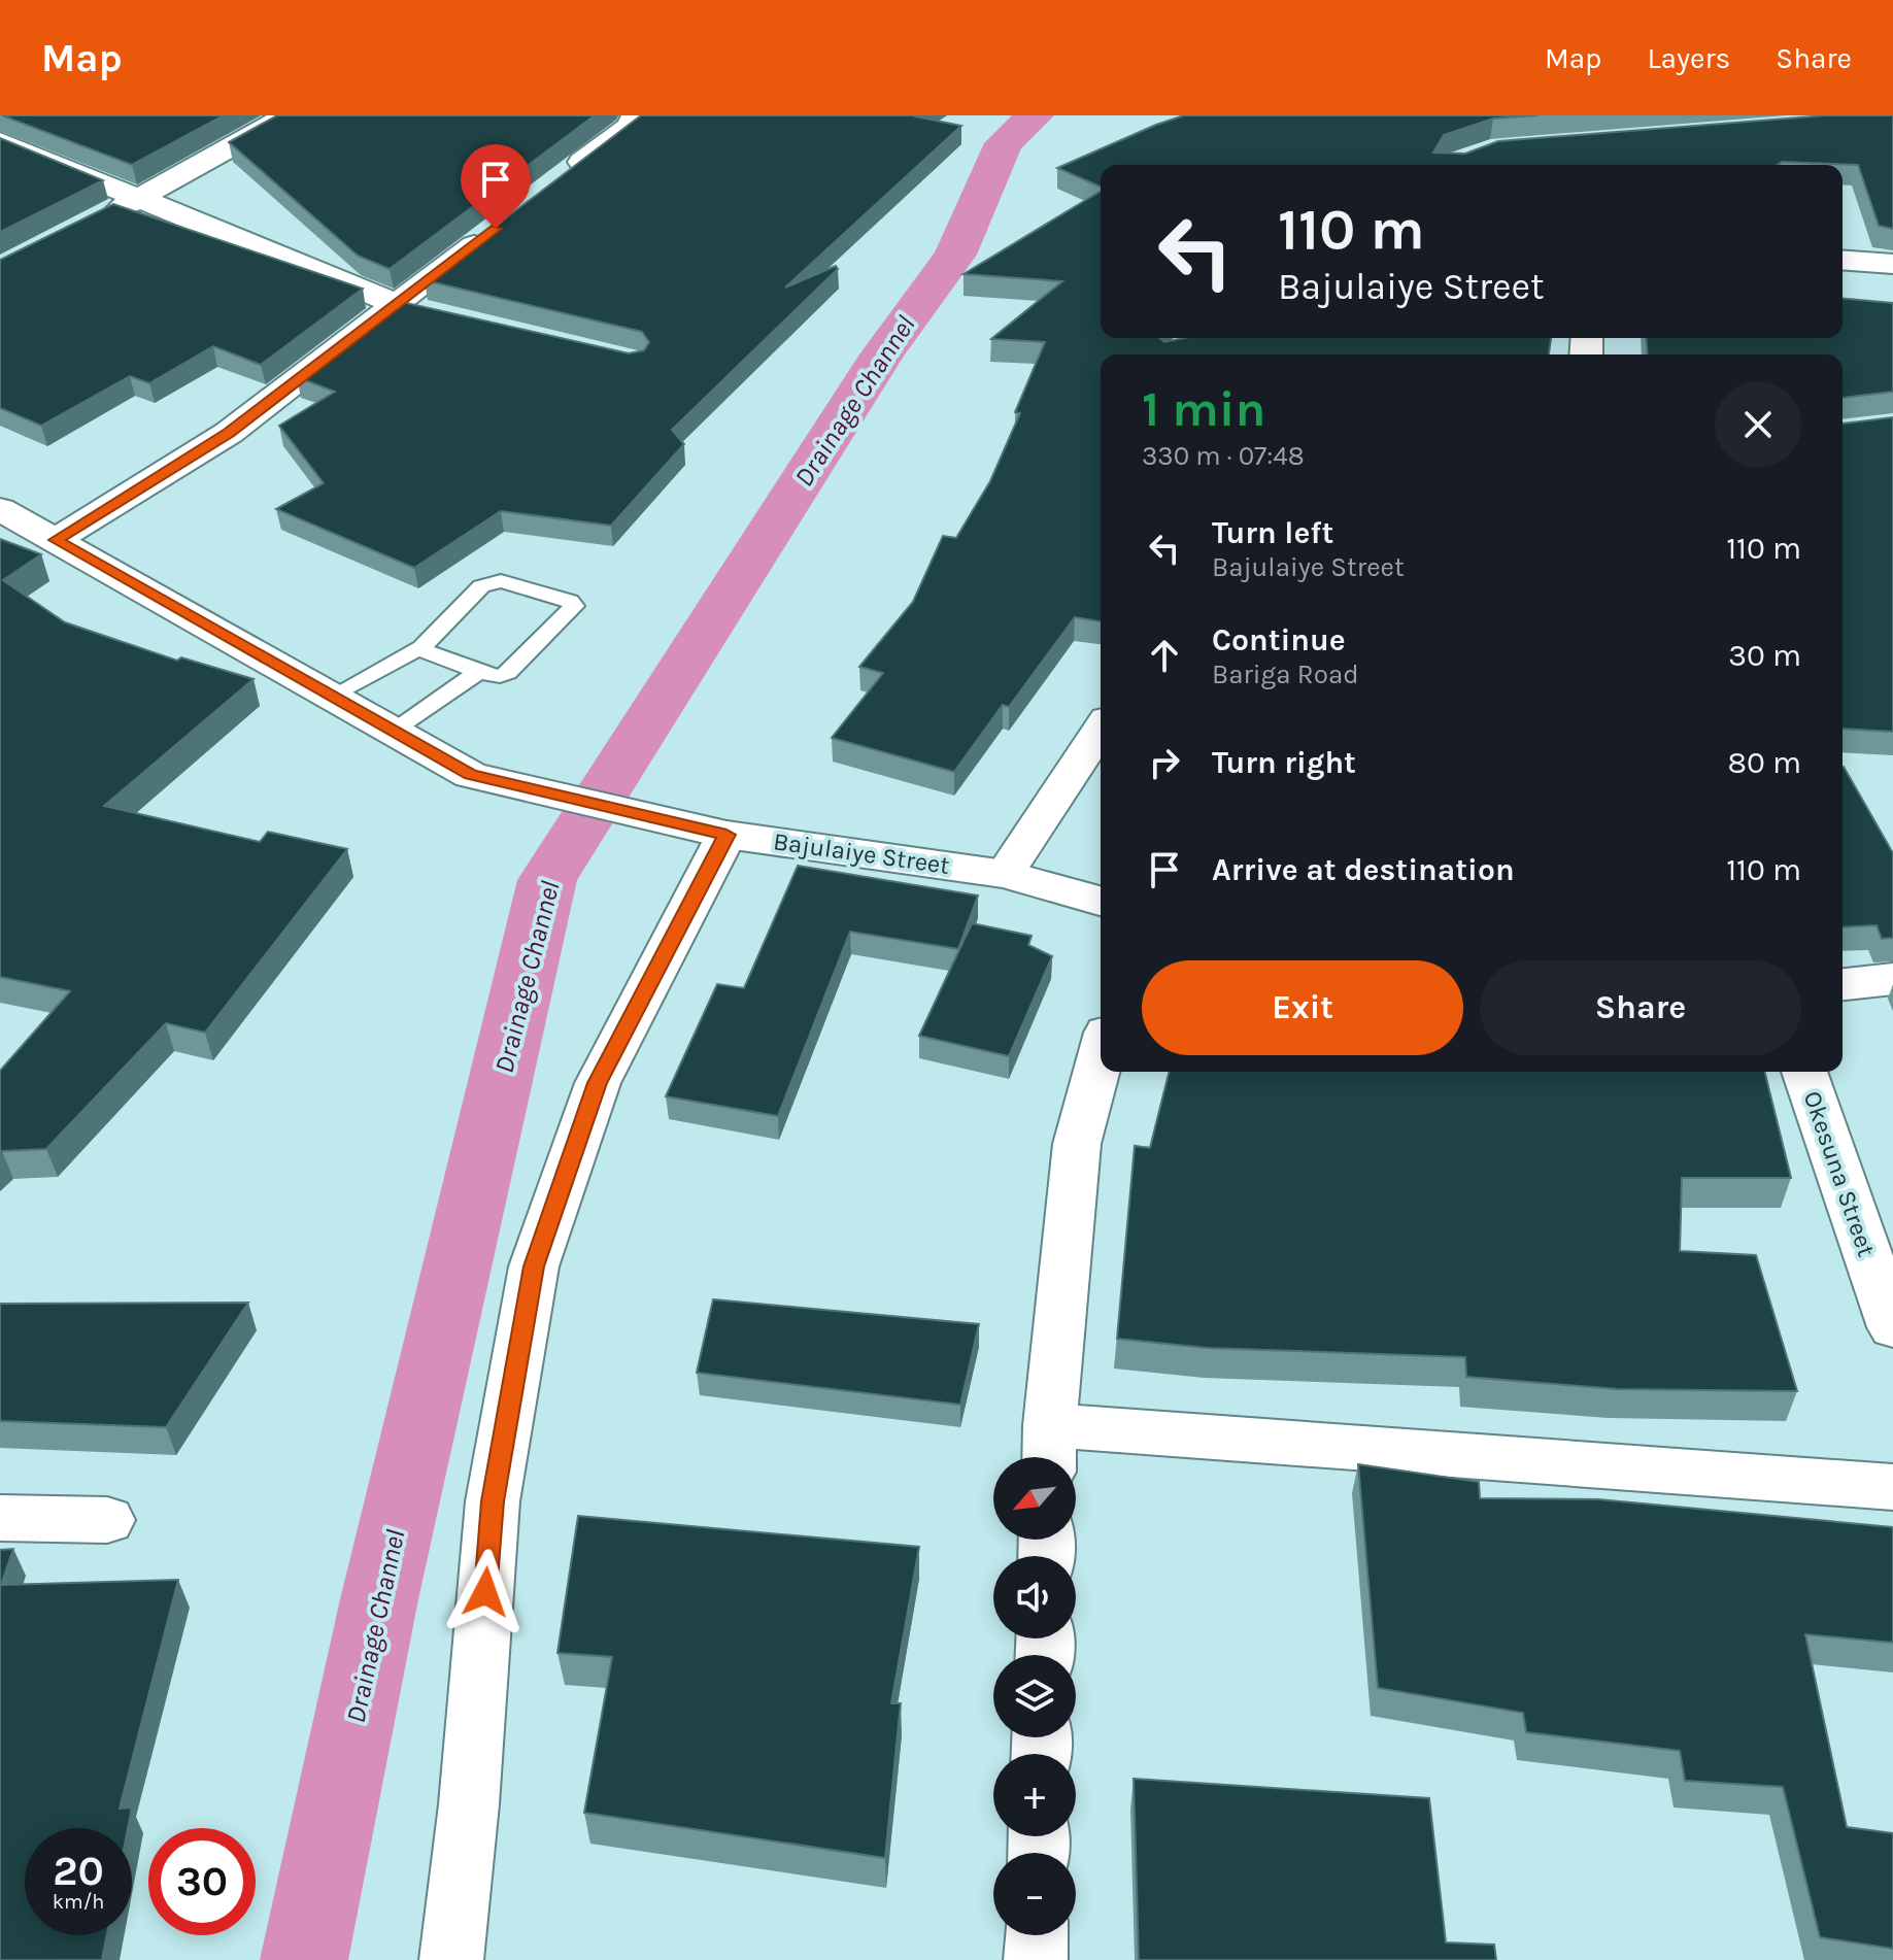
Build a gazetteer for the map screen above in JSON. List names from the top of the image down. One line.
{"streets":{"street":["Bajulaiye Street","Okesuna Street"]},"water":["Drainage Channel"],"north":"bottom left","page":{"header":"Map","nav":["Map","Layers","Share"],"turn":["110 m","Bajulaiye Street"],"heading":["1 min","330 m · 07:48"],"list":[{"name":"Turn left","note":"Bajulaiye Street","value":"110 m"},{"name":"Continue","note":"Bariga Road","value":"30 m"},{"name":"Turn right","value":"80 m"},{"name":"Arrive at destination","value":"110 m"}],"buttons":["Exit","Share"],"map_buttons":["+","−"],"speed":"20 km/h","limit":"30"}}
